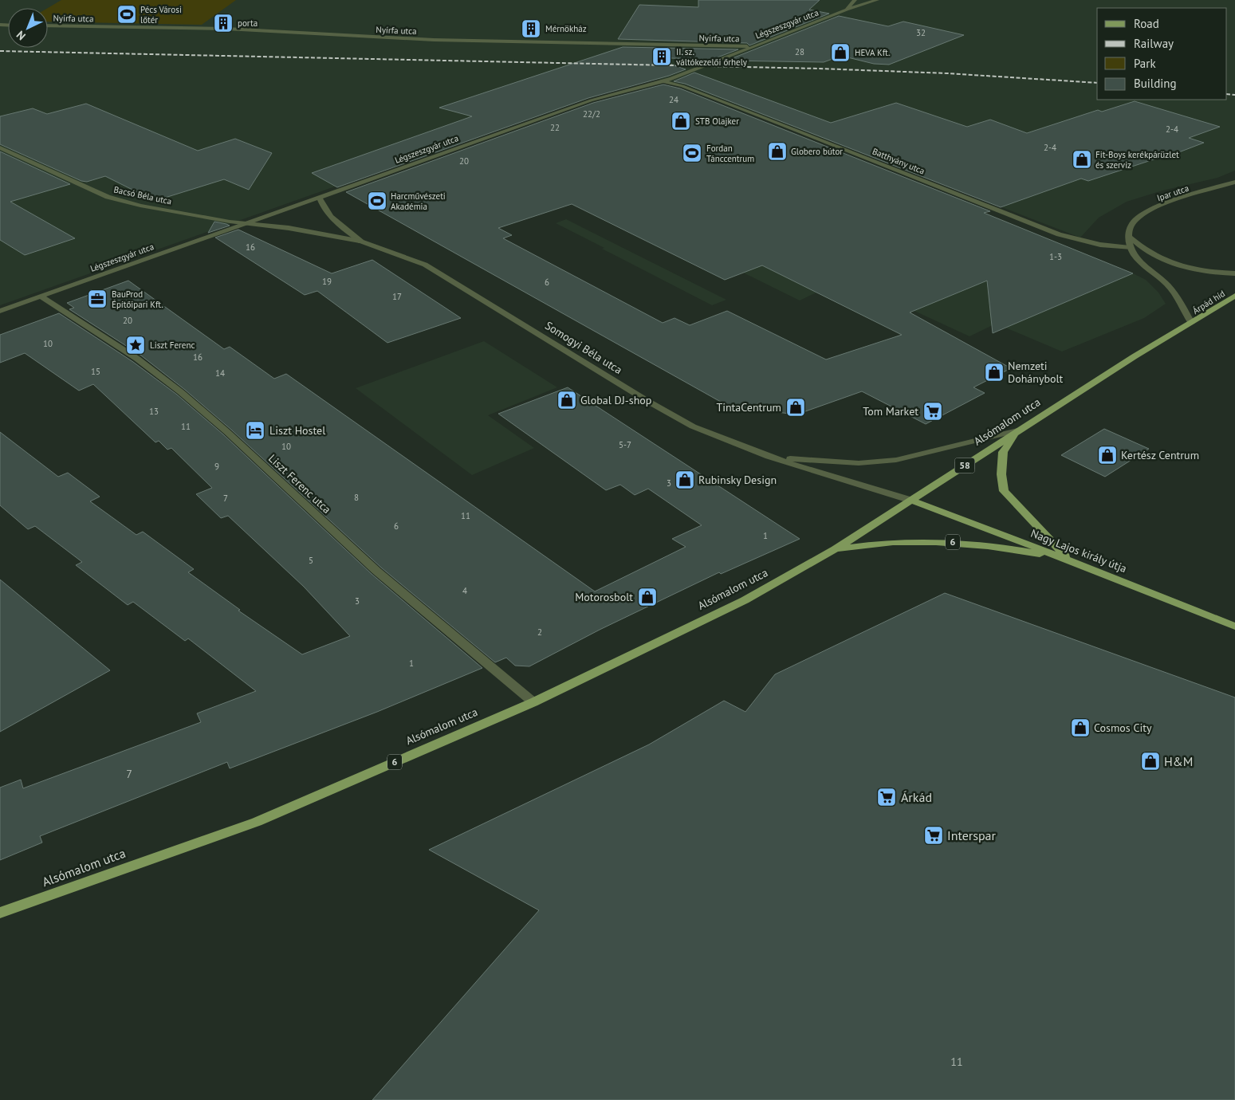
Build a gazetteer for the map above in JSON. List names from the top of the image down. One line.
{"streets":{"main road":["Árpád híd","Alsómalom utca","58","6","Nagy Lajos király útja"],"street":["Nyírfa utca","Légszeszgyár utca","Batthyány utca","Ipar utca","Bacsó Béla utca","Somogyi Béla utca","Liszt Ferenc utca"]},"crossings":[["Nyírfa utca","Légszeszgyár utca"],["Légszeszgyár utca","Batthyány utca"],["Légszeszgyár utca","Bacsó Béla utca"],["Légszeszgyár utca","Somogyi Béla utca"],["Légszeszgyár utca","Liszt Ferenc utca"],["Bacsó Béla utca","Somogyi Béla utca"],["Árpád híd","Alsómalom utca"],["Somogyi Béla utca","Alsómalom utca"],["Somogyi Béla utca","Nagy Lajos király útja"],["Alsómalom utca","Liszt Ferenc utca"],["Alsómalom utca","6"],["Alsómalom utca","Nagy Lajos király útja"],["6","Nagy Lajos király útja"]],"places":{"sports":["Pécs Városi lőtér","Fordan Tánccentrum","Harcművészeti Akadémia"],"building":["porta","Mérnökház","II. sz. váltókezelői őrhely"],"shop":["HEVA Kft.","STB Olajker","Globero bútor","Fit-Boys kerékpárüzlet és szerviz","Nemzeti Dohánybolt","Global DJ-shop","TintaCentrum","Kertész Centrum","Rubinsky Design","Motorosbolt","Cosmos City","H&M"],"office":["BauProd Építőipari Kft."],"place":["Liszt Ferenc"],"supermarket":["Tom Market","Árkád","Interspar"],"hotel":["Liszt Hostel"]},"house_numbers":["32","28","24","22/2","22","2-4","2-4","20","16","1-3","19","6","17","20","10","16","15","14","13","11","5-7","10","9","3","8","7","11","6","1","5","4","3","2","1","7","11"],"legend":["Road","Railway","Park","Building"],"north":"bottom left"}
